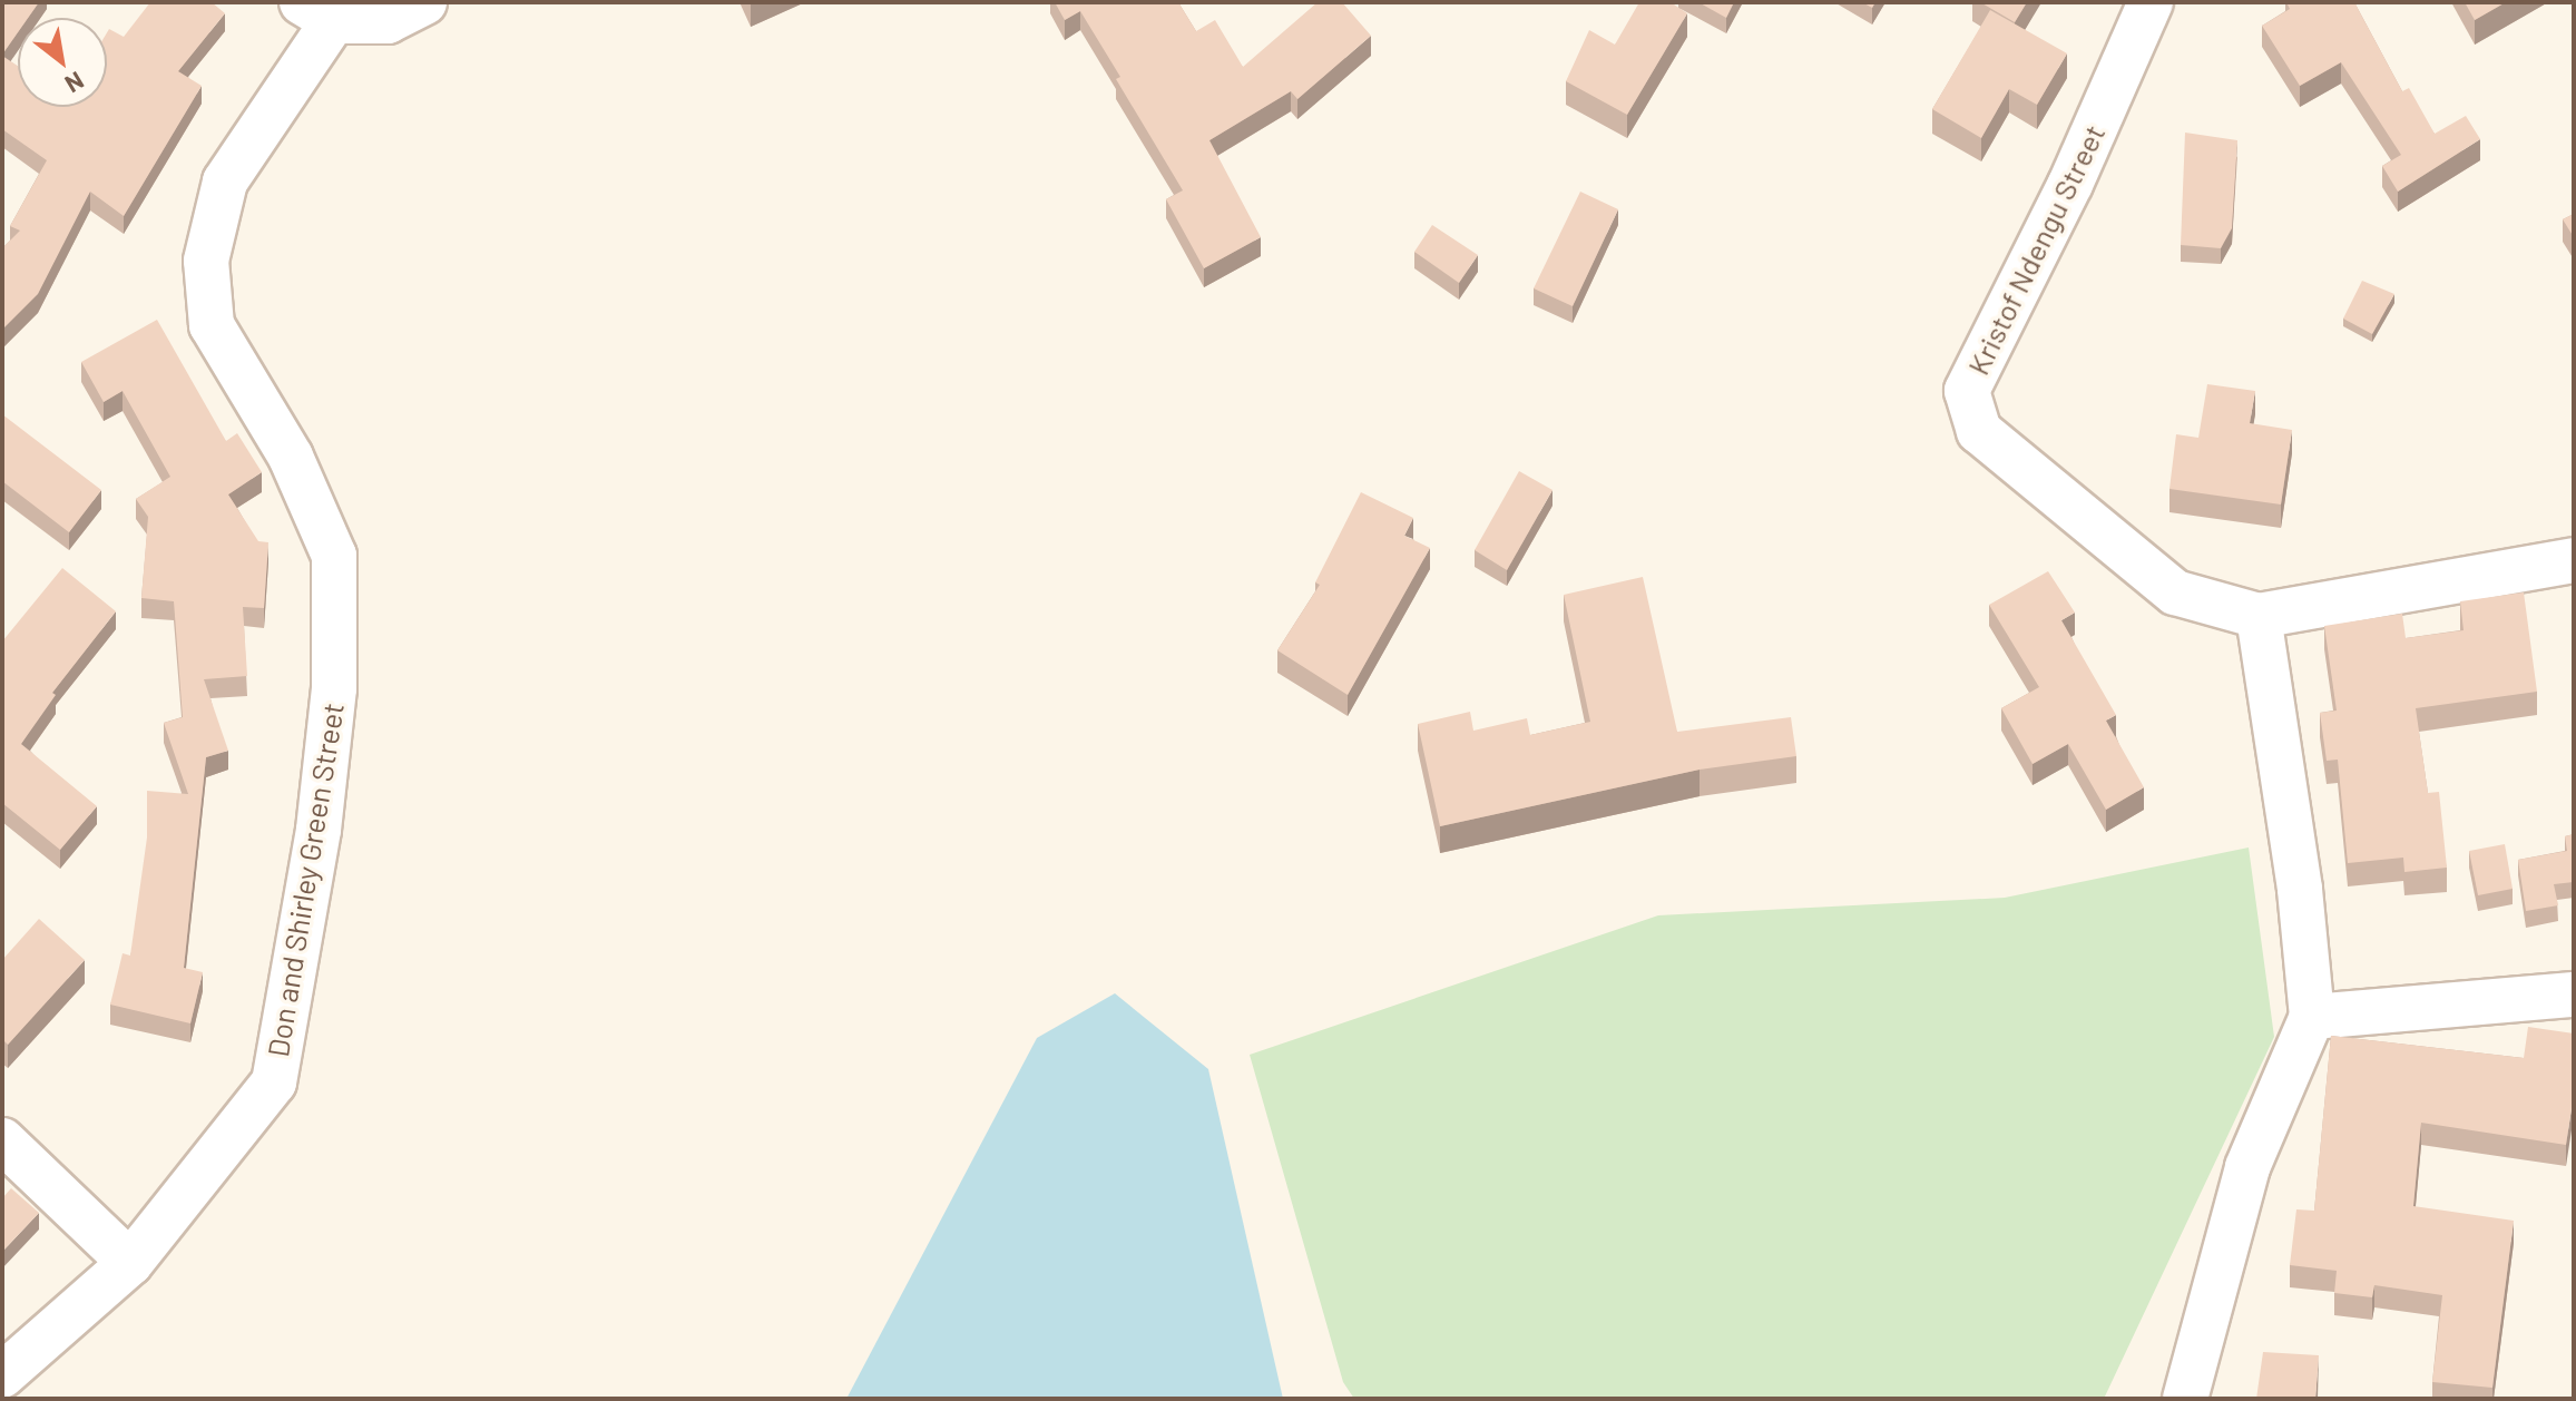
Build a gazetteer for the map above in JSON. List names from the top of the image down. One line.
{"streets":{"street":["Kristof Ndengu Street","Don and Shirley Green Street"]},"north":"bottom right"}
